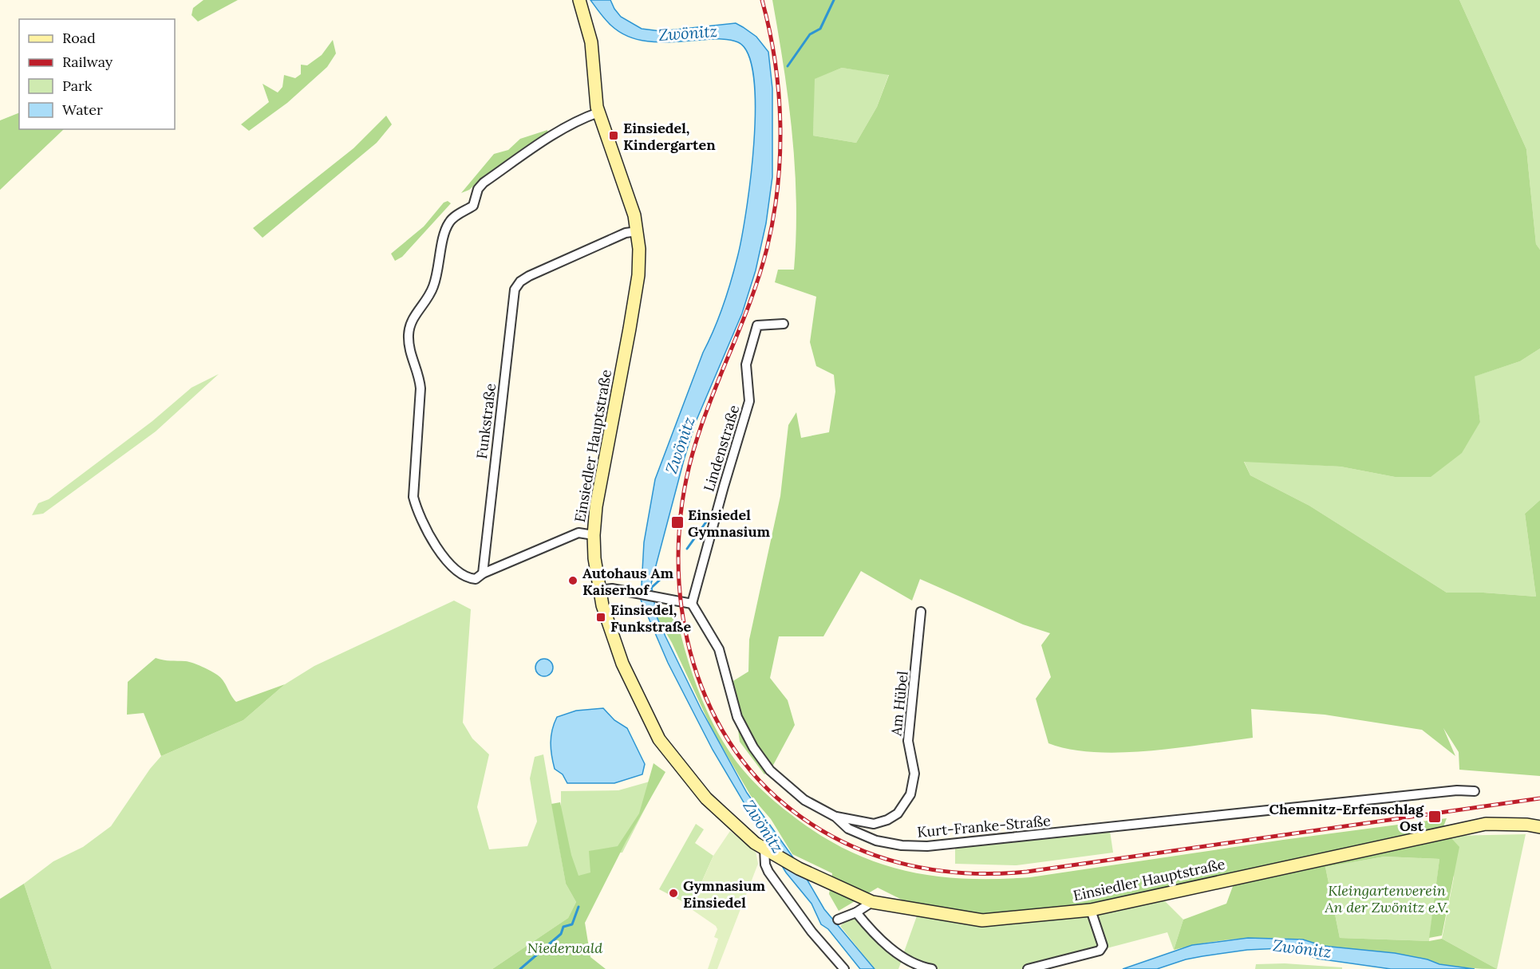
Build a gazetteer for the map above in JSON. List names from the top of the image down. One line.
{"streets":{"main road":["Einsiedler Hauptstraße"],"street":["Funkstraße","Lindenstraße","Am Hübel","Kurt-Franke-Straße"]},"crossings":[["Funkstraße","Einsiedler Hauptstraße"],["Lindenstraße","Kurt-Franke-Straße"],["Am Hübel","Kurt-Franke-Straße"]],"water":["Zwönitz"],"parks":["Kleingartenverein An der Zwönitz e.V.","Niederwald"],"places":{"transit":["Einsiedel, Kindergarten","Einsiedel Gymnasium","Einsiedel, Funkstraße","Chemnitz-Erfenschlag Ost"],"other":["Autohaus Am Kaiserhof","Gymnasium Einsiedel"]},"legend":["Road","Railway","Park","Water"]}
